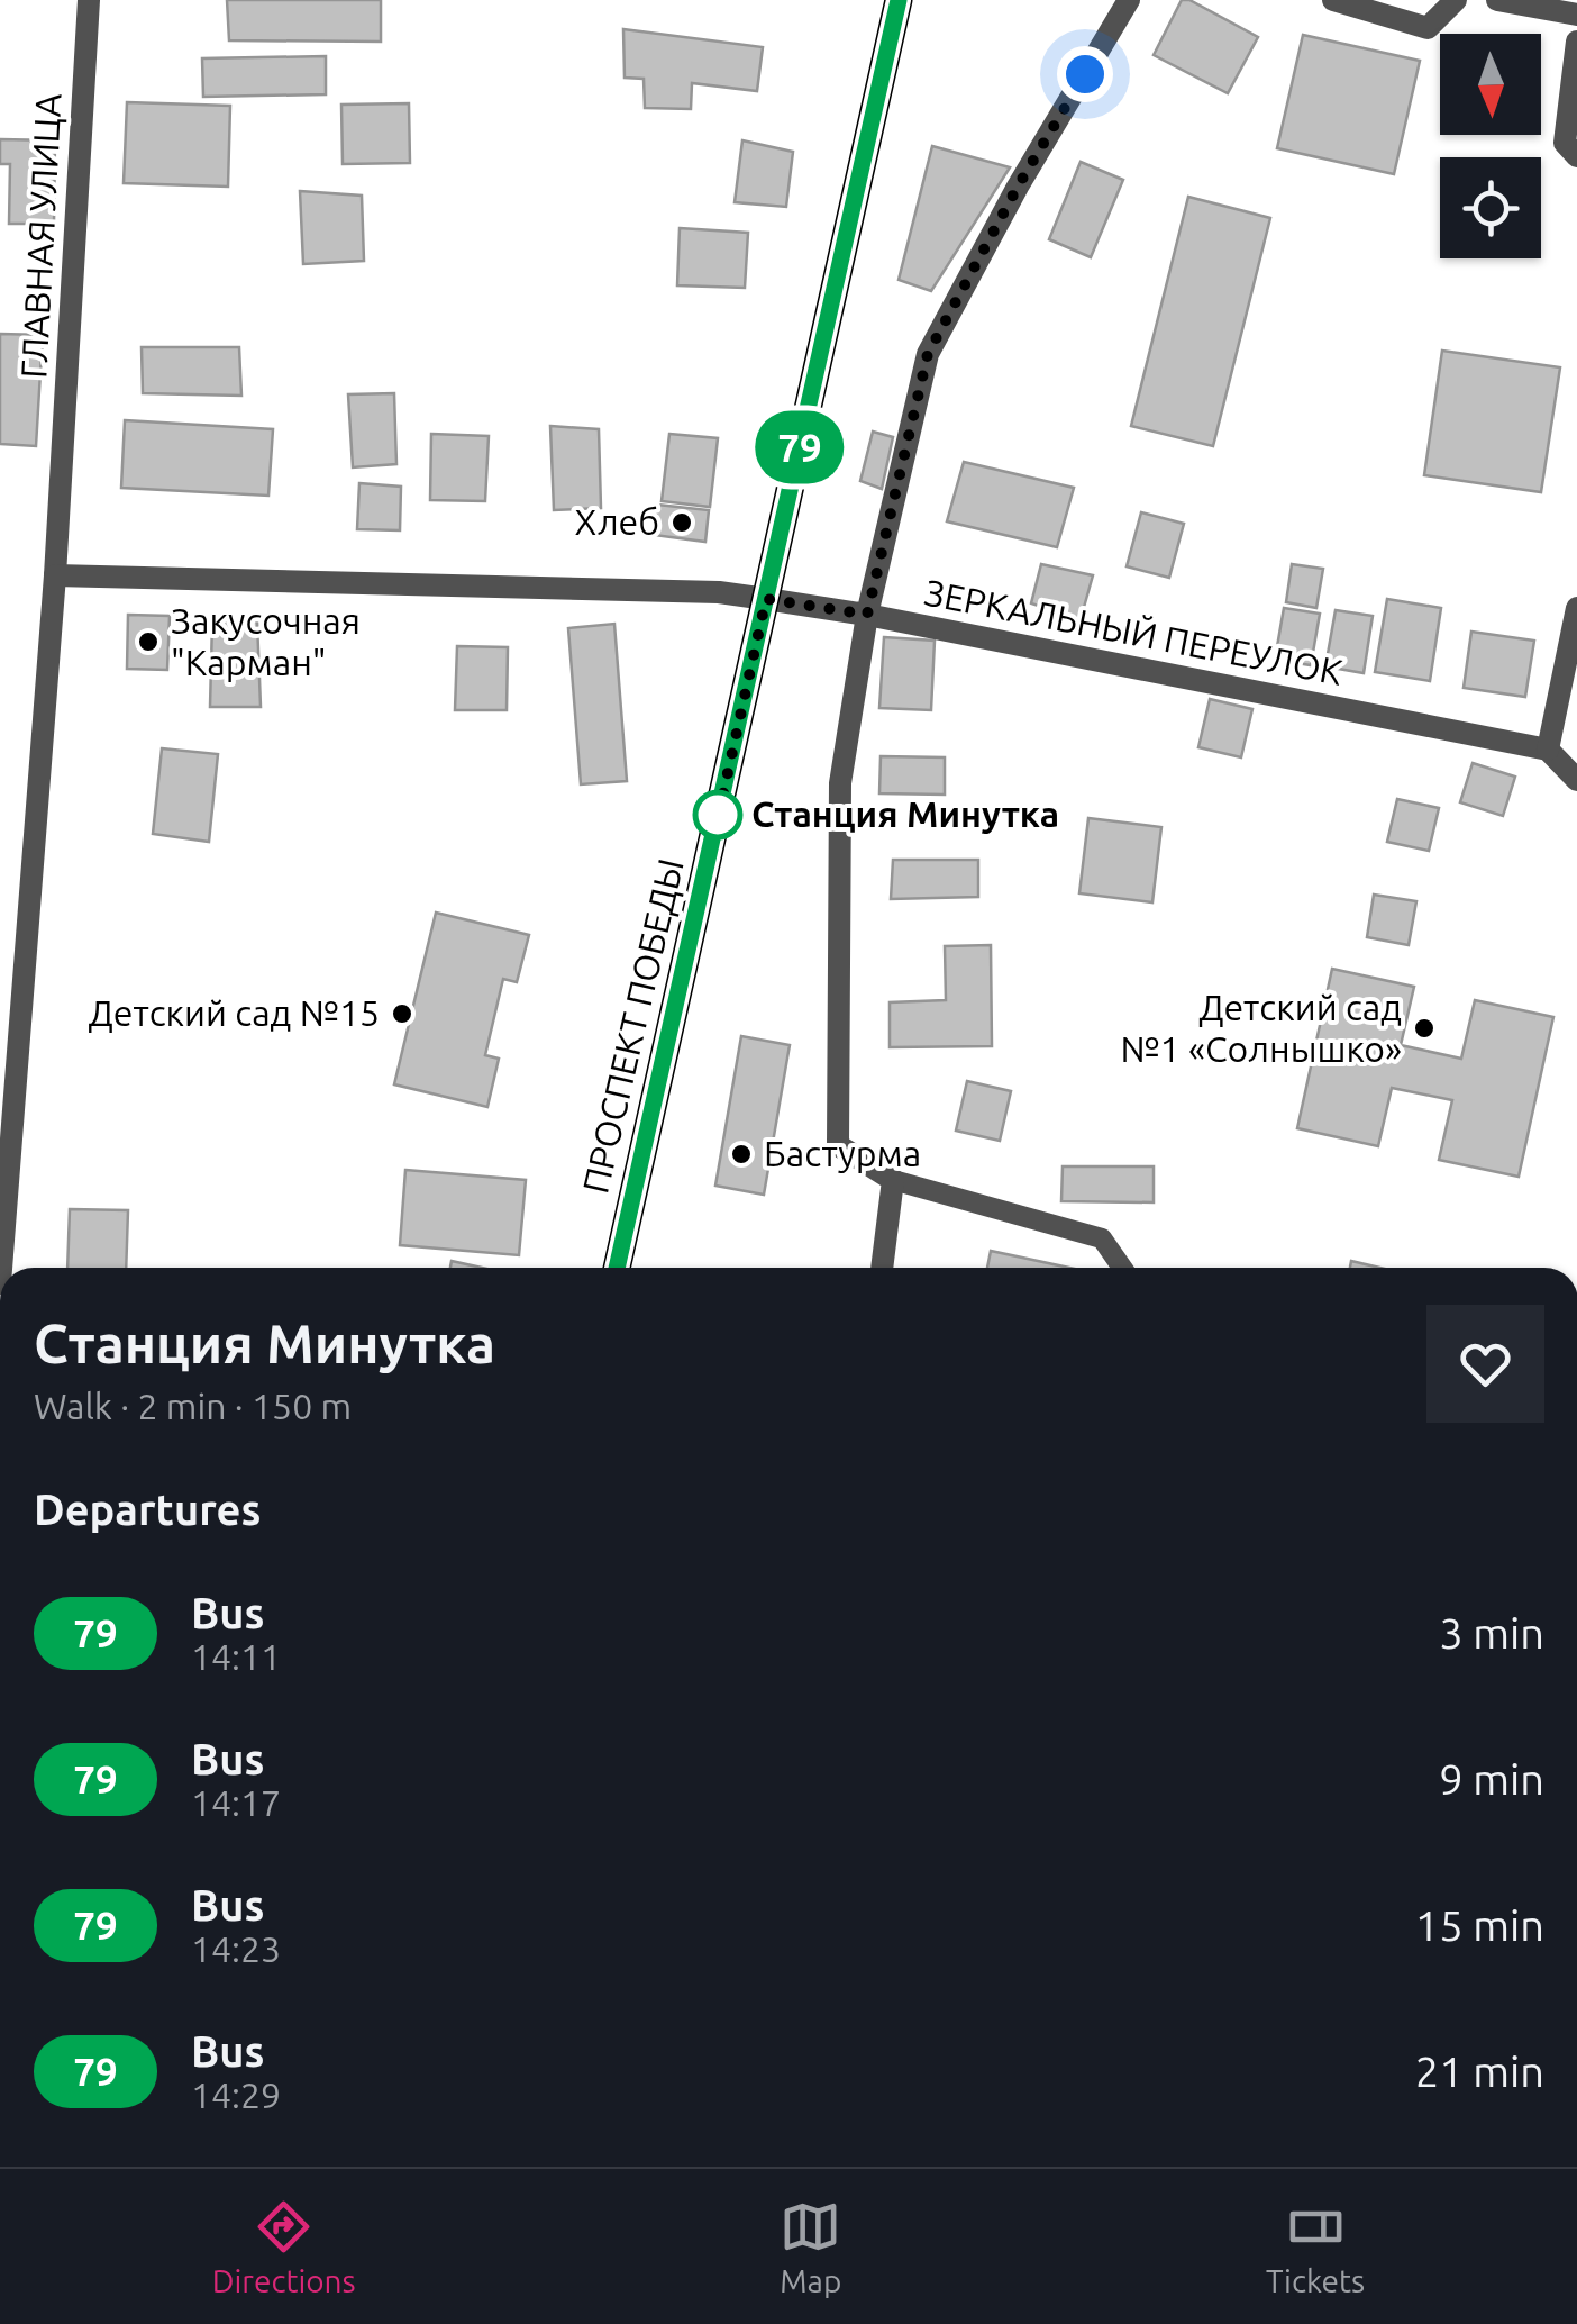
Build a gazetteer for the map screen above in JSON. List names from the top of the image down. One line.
{"streets":{"main road":["ПРОСПЕКТ ПОБЕДЫ"],"street":["ГЛАВНАЯ УЛИЦА","ЗЕРКАЛЬНЫЙ ПЕРЕУЛОК"]},"crossings":[["ГЛАВНАЯ УЛИЦА","ЗЕРКАЛЬНЫЙ ПЕРЕУЛОК"],["ЗЕРКАЛЬНЫЙ ПЕРЕУЛОК","ПРОСПЕКТ ПОБЕДЫ"]],"places":["Хлеб","Закусочная \"Карман\"","Станция Минутка","Детский сад №15","Детский сад №1 «Солнышко»","Бастурма"],"lines":["bus line 79"],"north":"bottom","page":{"on_map":"79","heading":[["Станция Минутка","Walk · 2 min · 150 m"],"Departures"],"list":[{"mark":"79","name":"Bus","note":"14:11","value":"3 min"},{"mark":"79","name":"Bus","note":"14:17","value":"9 min"},{"mark":"79","name":"Bus","note":"14:23","value":"15 min"},{"mark":"79","name":"Bus","note":"14:29","value":"21 min"}],"tabs":["Directions","Map","Tickets"]}}
